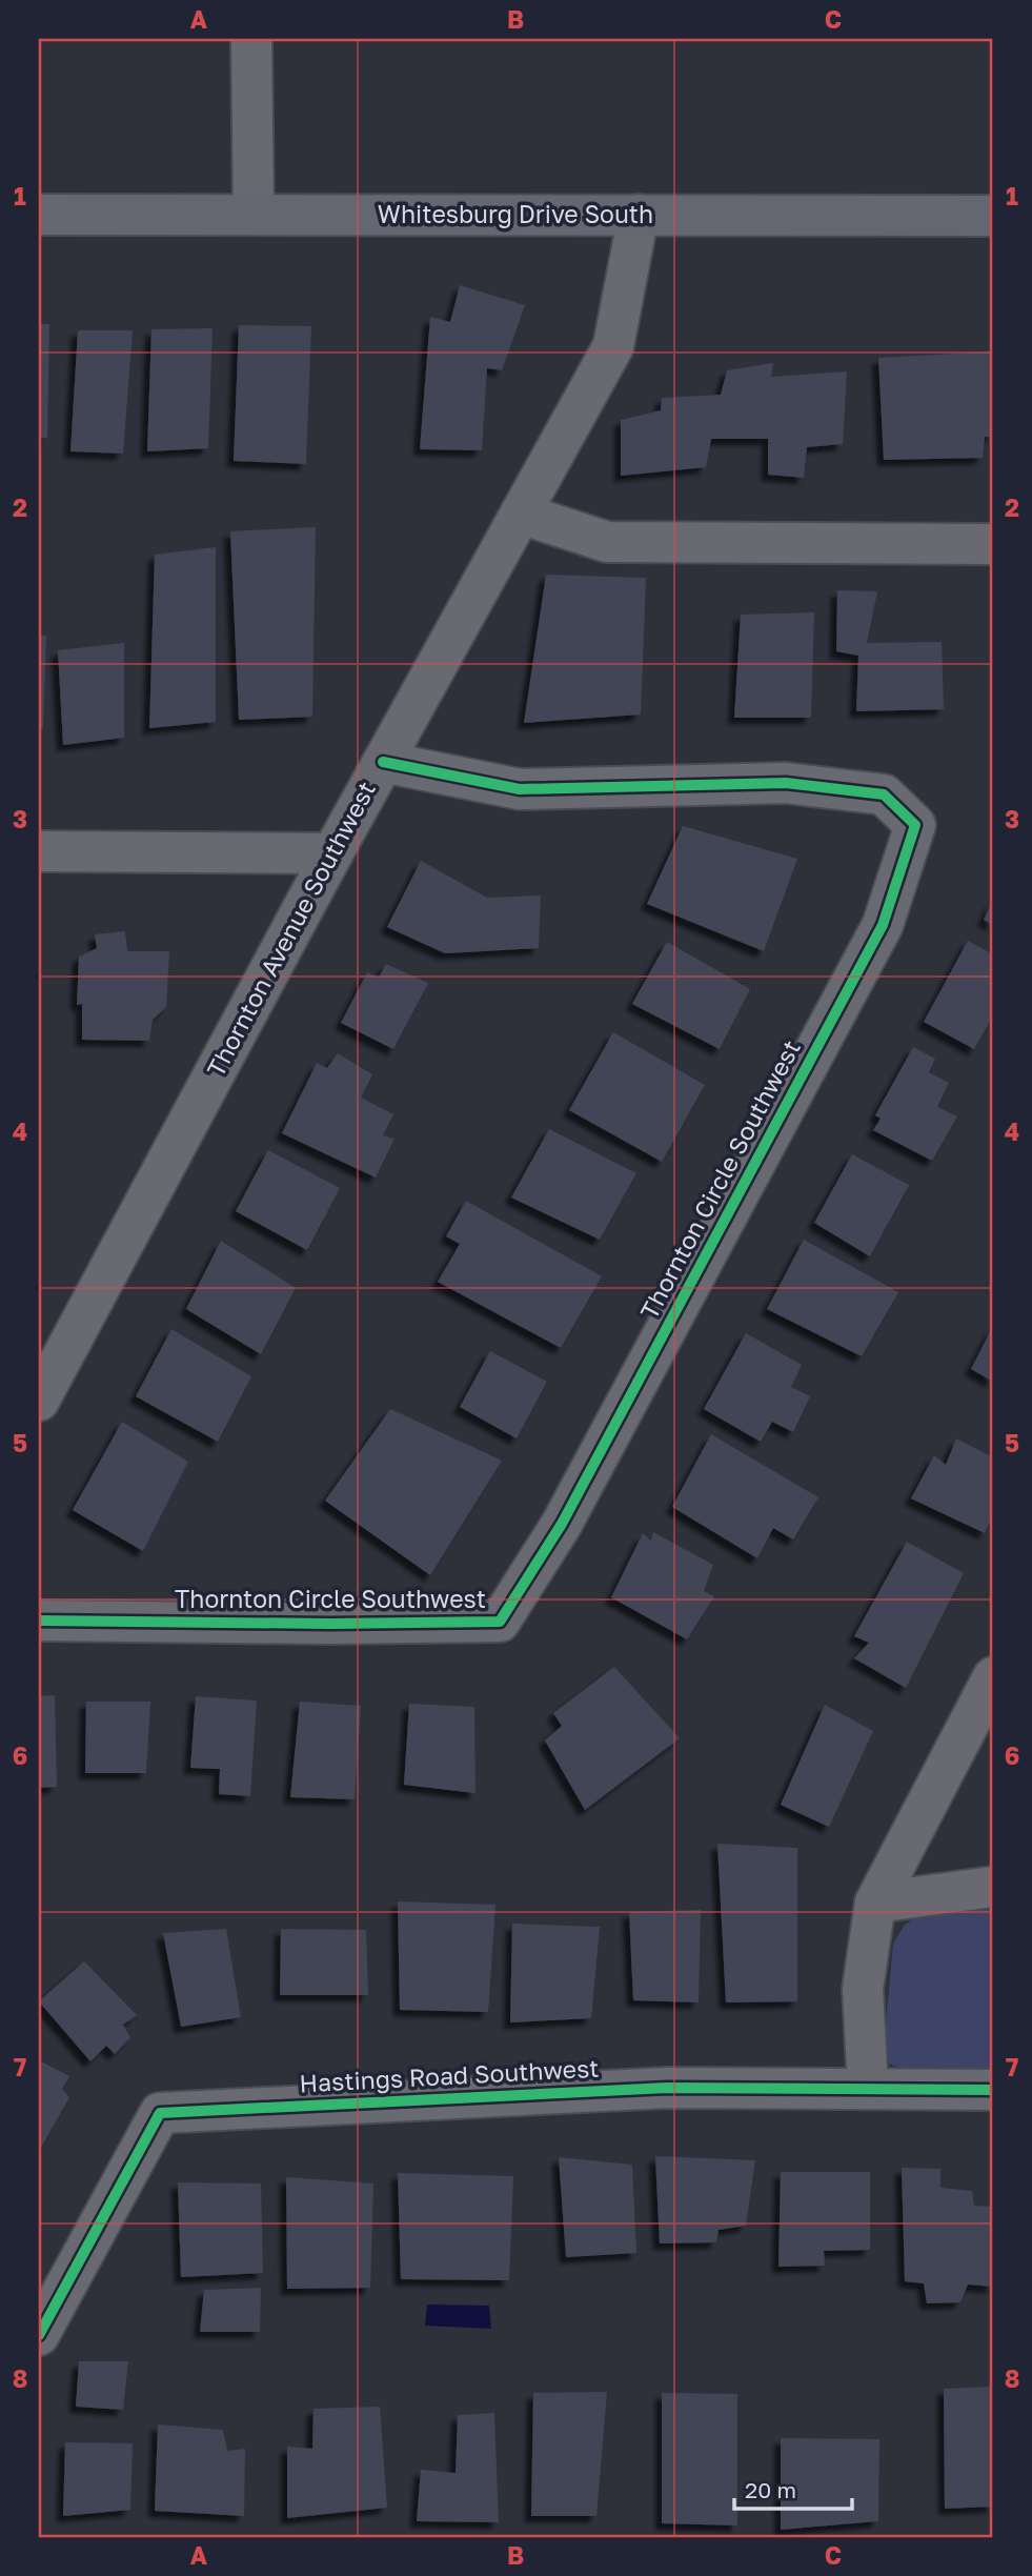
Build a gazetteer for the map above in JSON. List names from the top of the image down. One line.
{"streets":{"main road":["Whitesburg Drive South"],"street":["Thornton Avenue Southwest","Thornton Circle Southwest","Hastings Road Southwest"]},"crossings":[["Whitesburg Drive South","Thornton Avenue Southwest"],["Thornton Avenue Southwest","Thornton Circle Southwest"]],"scale_bar":"20 m","grid":{"columns":["A","B","C"],"rows":["1","2","3","4","5","6","7","8"]}}
